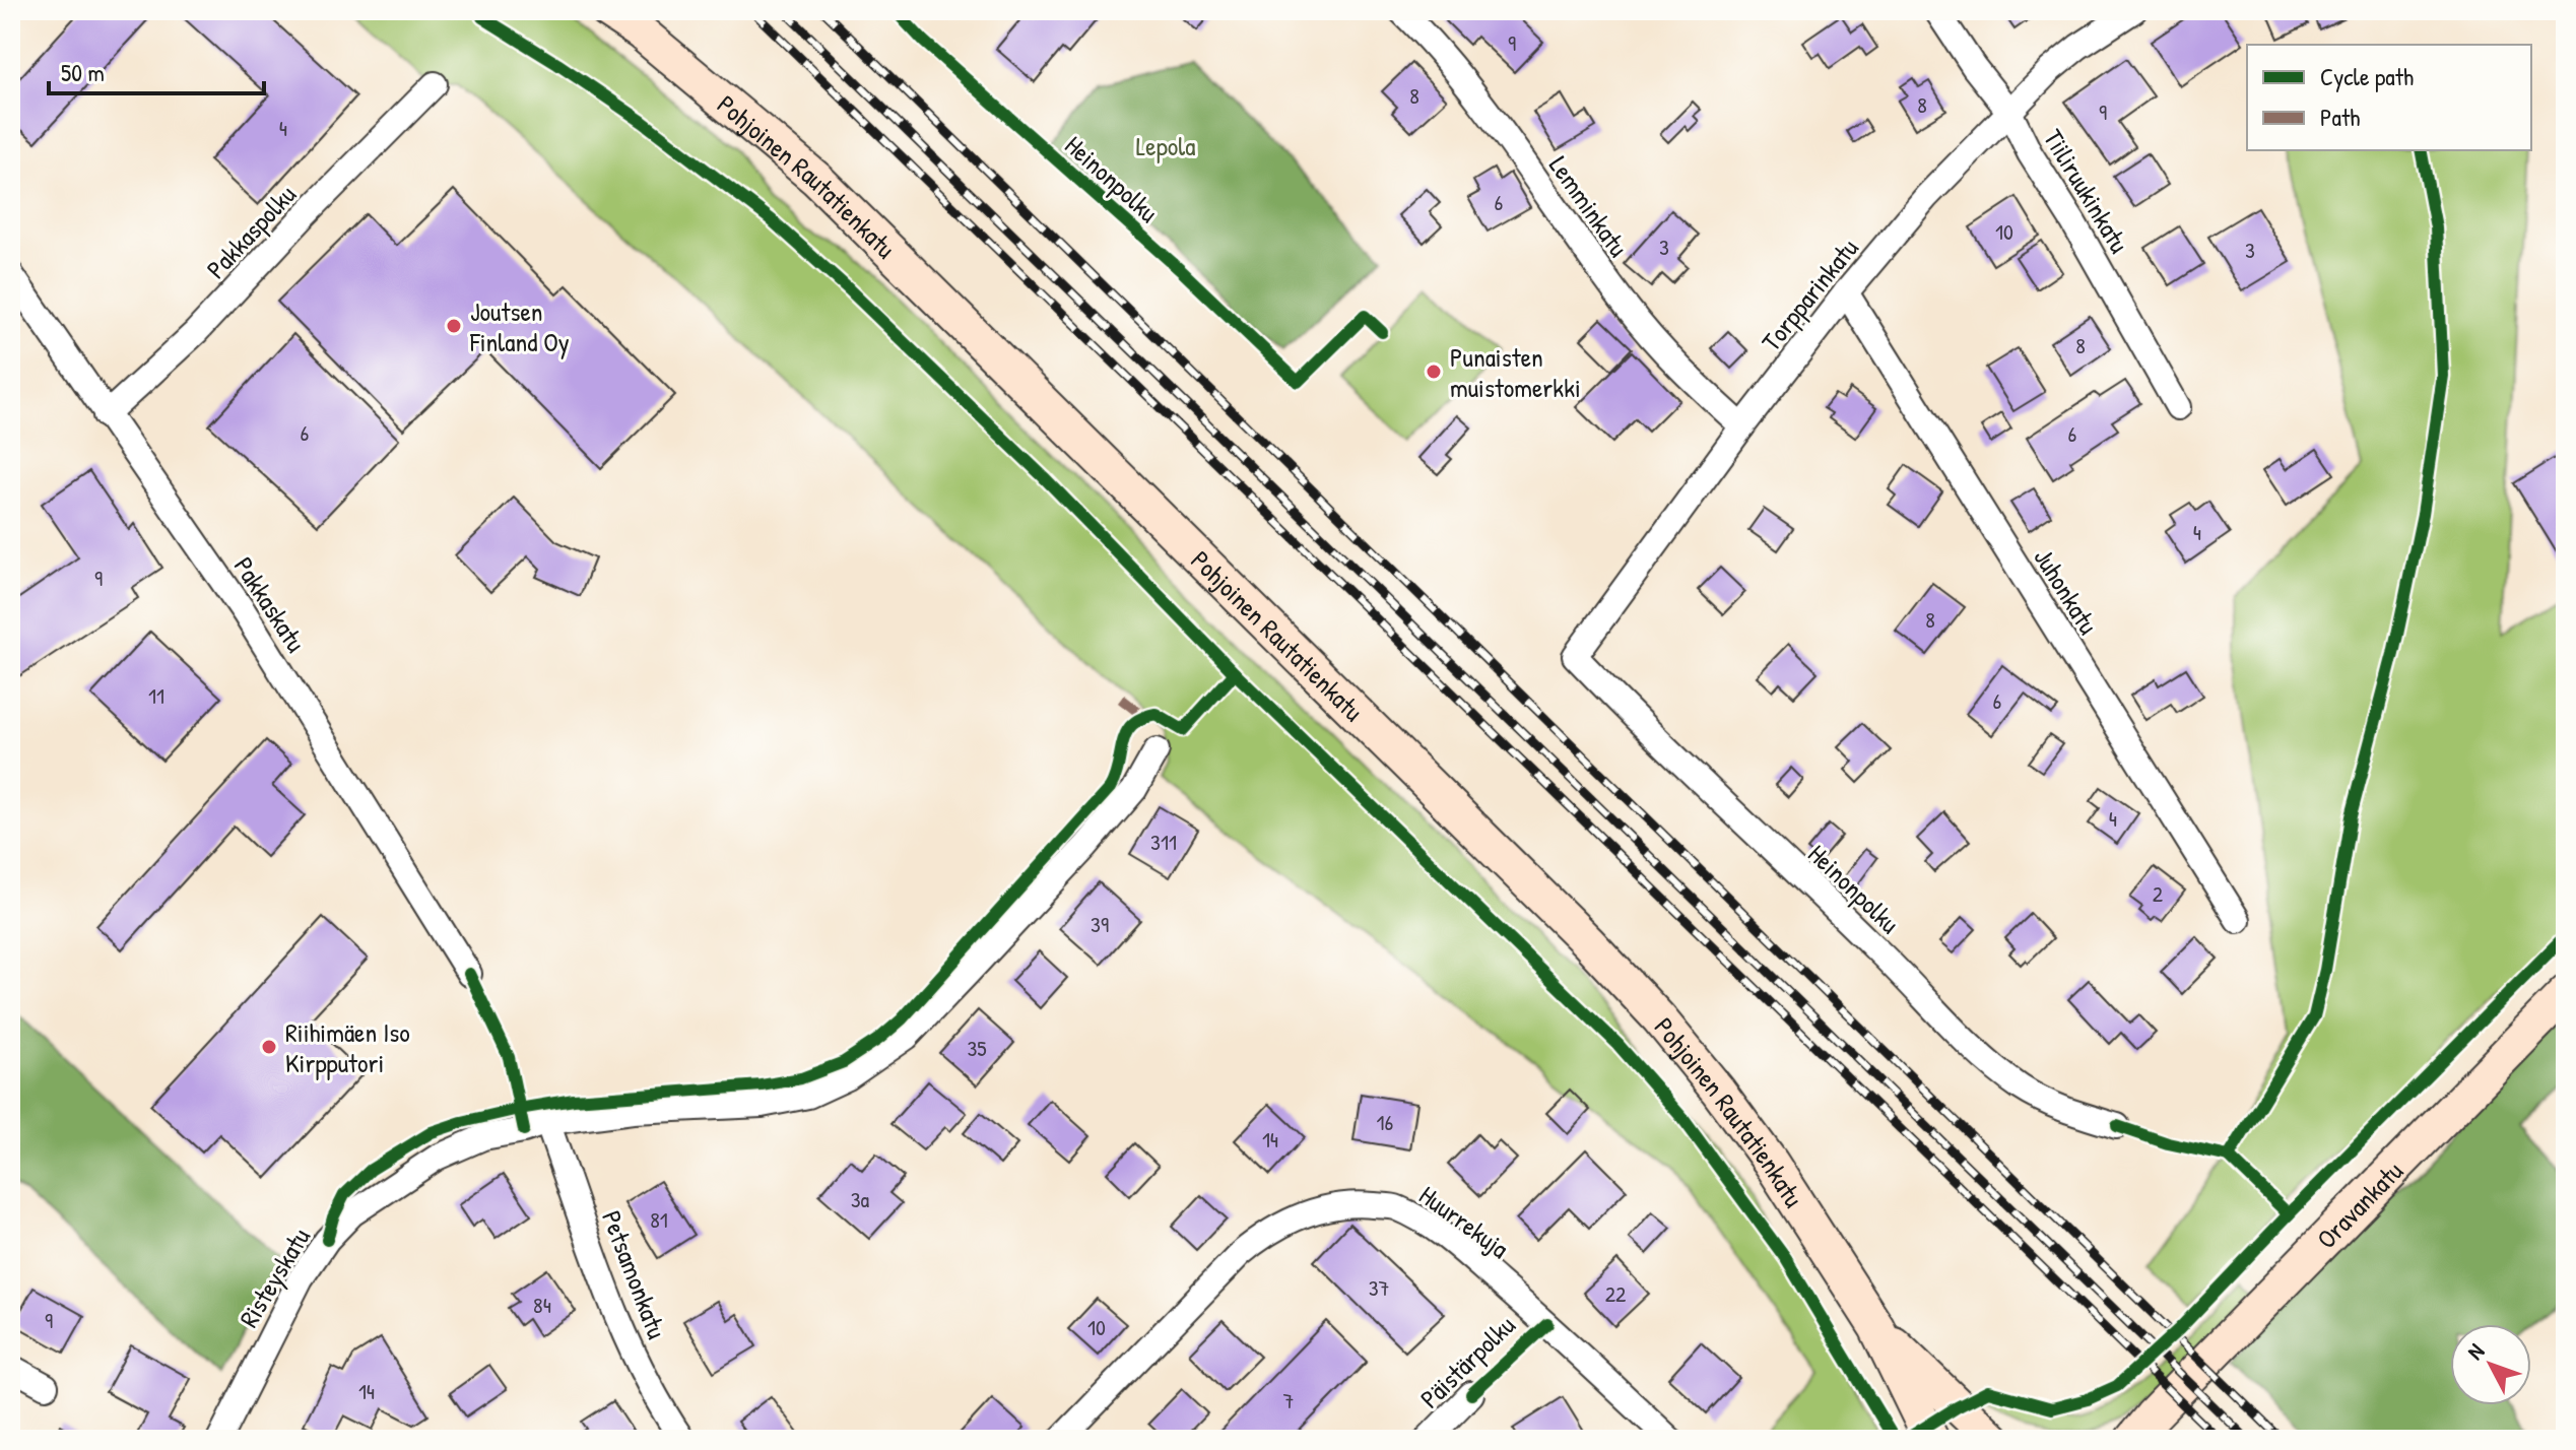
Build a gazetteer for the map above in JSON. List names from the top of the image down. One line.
{"streets":{"street":["Pohjoinen Rautatienkatu","Heinonpolku","Tiiliruukinkatu","Lemminkatu","Pakkaspolku","Torpparinkatu","Juhonkatu","Pakkaskatu","Oravankatu","Huurrekuja","Petsamonkatu","Risteyskatu","Päistärpolku"]},"crossings":[["Heinonpolku","Torpparinkatu"],["Tiiliruukinkatu","Torpparinkatu"],["Lemminkatu","Torpparinkatu"],["Pakkaspolku","Pakkaskatu"],["Torpparinkatu","Juhonkatu"],["Petsamonkatu","Risteyskatu"]],"parks":["Lepola"],"places":["Joutsen Finland Oy","Punaisten muistomerkki","Riihimäen Iso Kirpputori"],"house_numbers":["9","8","8","9","4","6","10","3","3","8","6","6","4","9","8","11","6","4","311","2","39","35","16","14","3a","81","37","22","84","9","10","14","7"],"legend":["Cycle path","Path"],"scale_bar":"50 m","north":"top left"}
